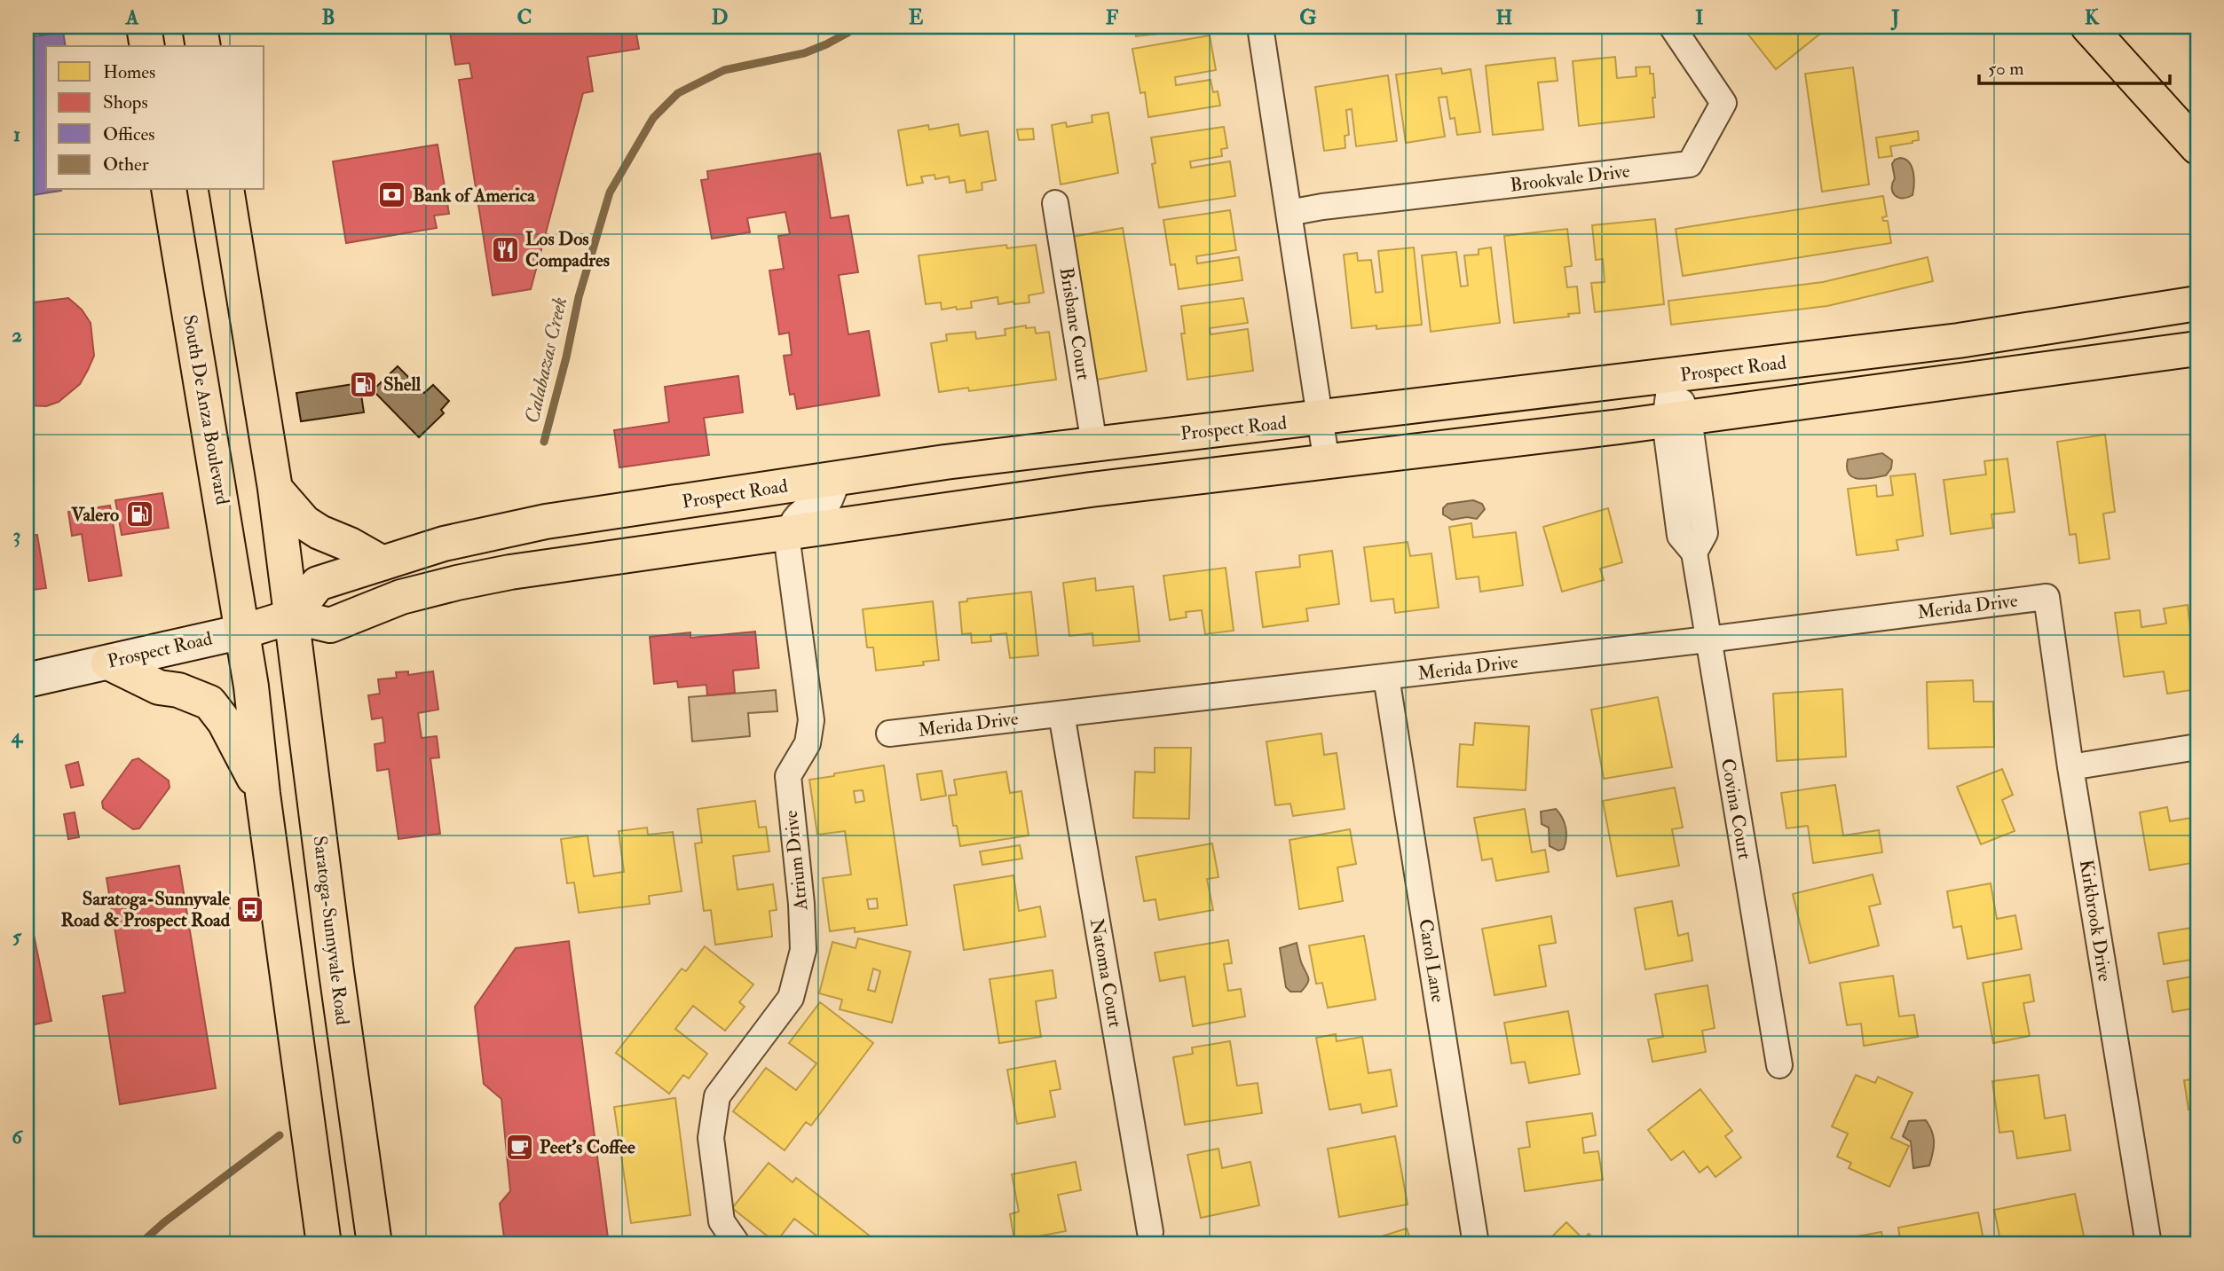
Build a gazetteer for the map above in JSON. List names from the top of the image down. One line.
{"streets":{"main road":["Prospect Road","South De Anza Boulevard","Saratoga-Sunnyvale Road"],"street":["Brookvale Drive","Brisbane Court","Merida Drive","Covina Court","Atrium Drive","Kirkbrook Drive","Carol Lane","Natoma Court"]},"crossings":[["Brisbane Court","Prospect Road"],["Prospect Road","South De Anza Boulevard"],["Prospect Road","Covina Court"],["Prospect Road","Saratoga-Sunnyvale Road"],["Merida Drive","Covina Court"],["Merida Drive","Kirkbrook Drive"],["Merida Drive","Carol Lane"],["Merida Drive","Natoma Court"]],"water":["Calabazas Creek"],"places":{"bank":["Bank of America"],"restaurant":["Los Dos Compadres"],"fuel station":["Shell","Valero"],"bus stop":["Saratoga-Sunnyvale Road & Prospect Road"],"cafe":["Peet's Coffee"]},"legend":["Homes","Shops","Offices","Other"],"scale_bar":"50 m","grid":{"columns":["A","B","C","D","E","F","G","H","I","J","K"],"rows":["1","2","3","4","5","6"]}}
